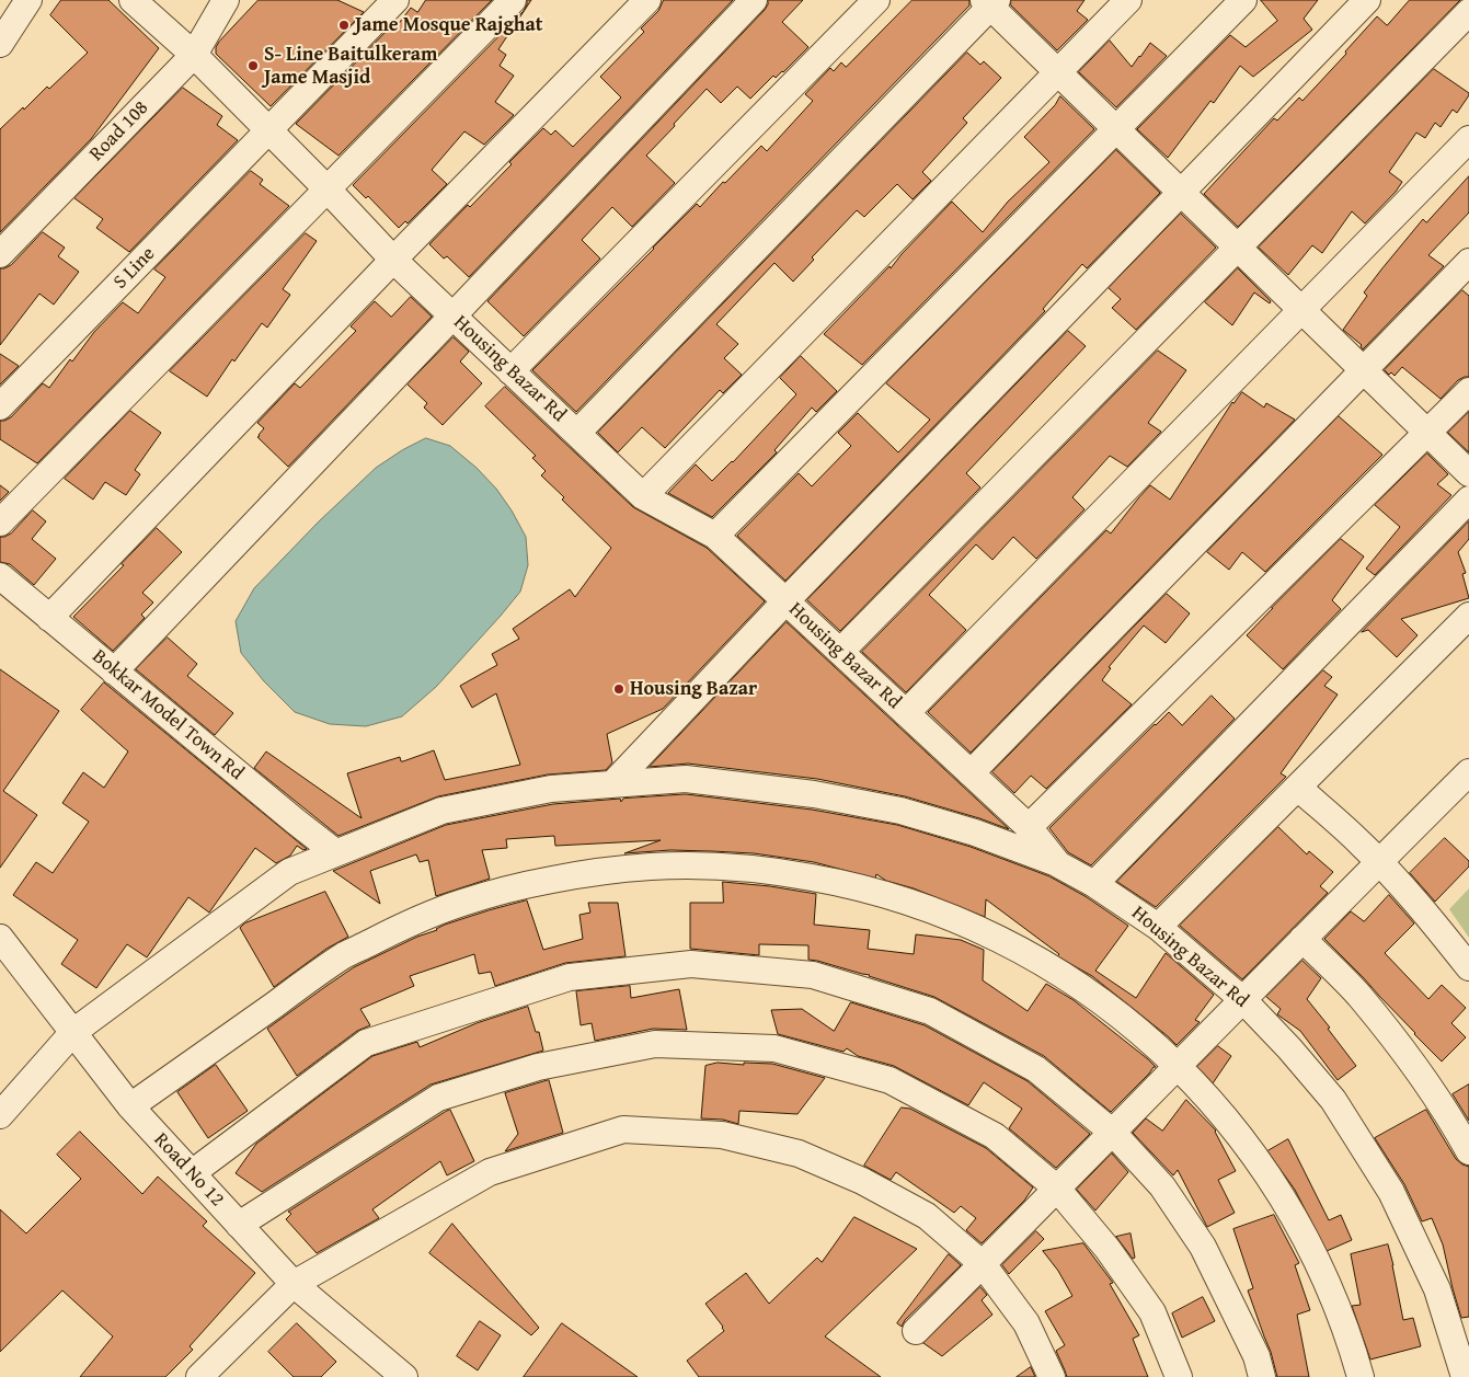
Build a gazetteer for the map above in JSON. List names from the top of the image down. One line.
{"streets":{"street":["Road 108","S Line","Housing Bazar Rd","Bokkar Model Town Rd","Road No 12"]},"crossings":[["Road 108","Housing Bazar Rd"],["S Line","Housing Bazar Rd"]],"places":["Jame Mosque Rajghat","S- Line Baitulkeram Jame Masjid","Housing Bazar"]}
